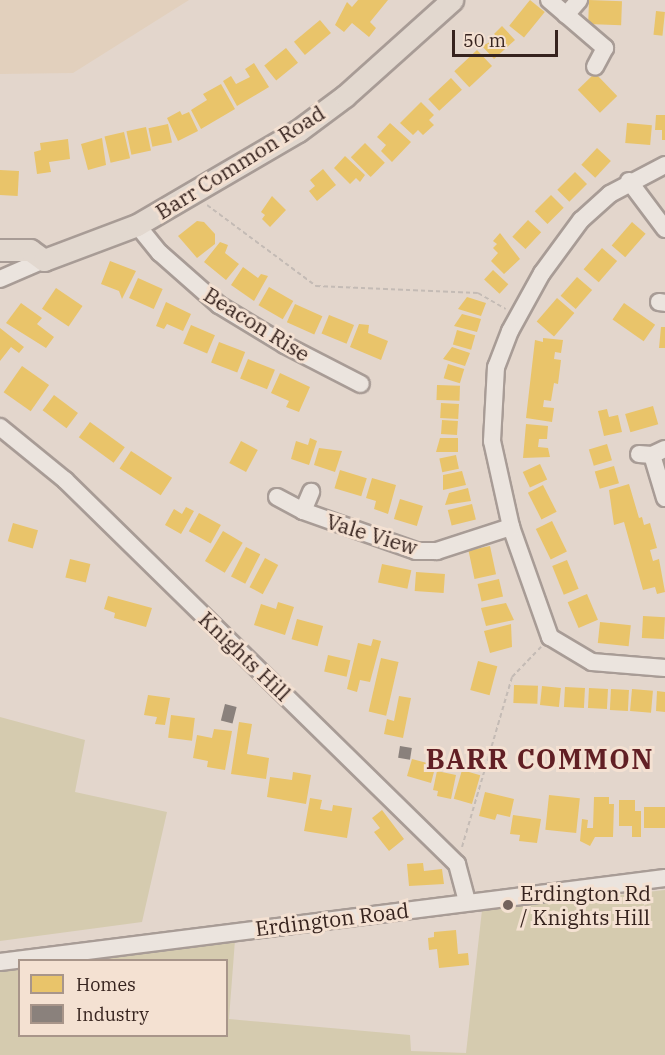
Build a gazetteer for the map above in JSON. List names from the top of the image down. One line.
{"streets":{"main road":["Barr Common Road"],"street":["Beacon Rise","Vale View","Knights Hill","Erdington Road"]},"crossings":[["Barr Common Road","Beacon Rise"]],"districts":["BARR COMMON"],"places":["Erdington Rd / Knights Hill"],"legend":["Homes","Industry"],"scale_bar":"50 m"}
